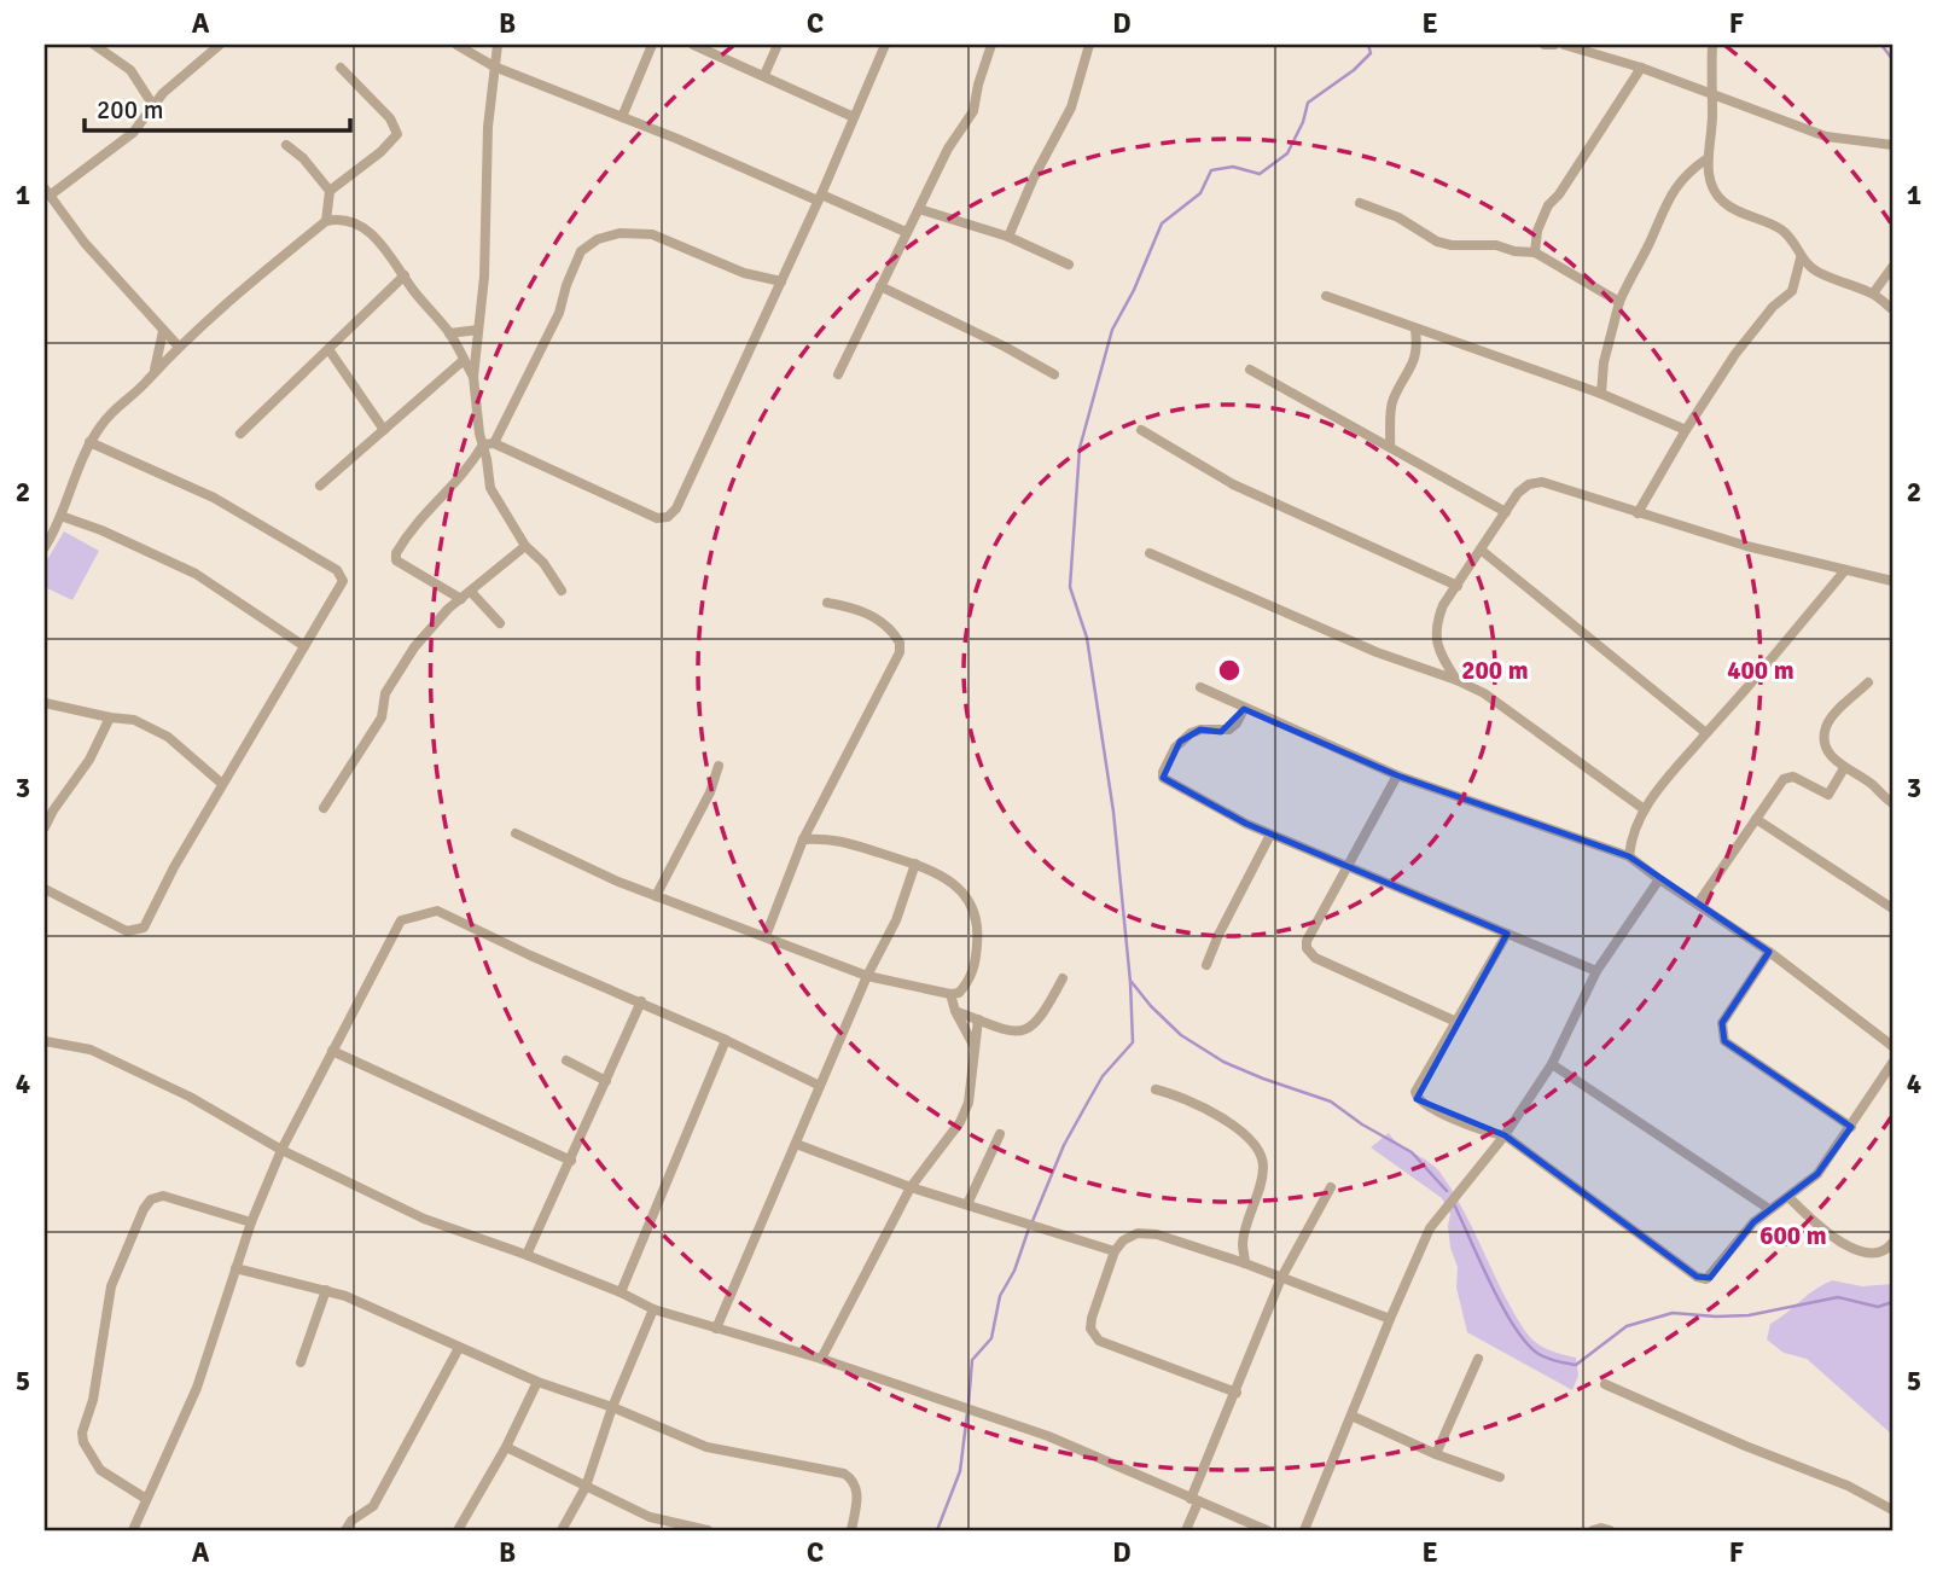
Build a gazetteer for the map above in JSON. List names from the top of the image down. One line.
{"scale_bar":"200 m","grid":{"columns":["A","B","C","D","E","F"],"rows":["1","2","3","4","5"]},"rings":["200 m","400 m","600 m"]}
